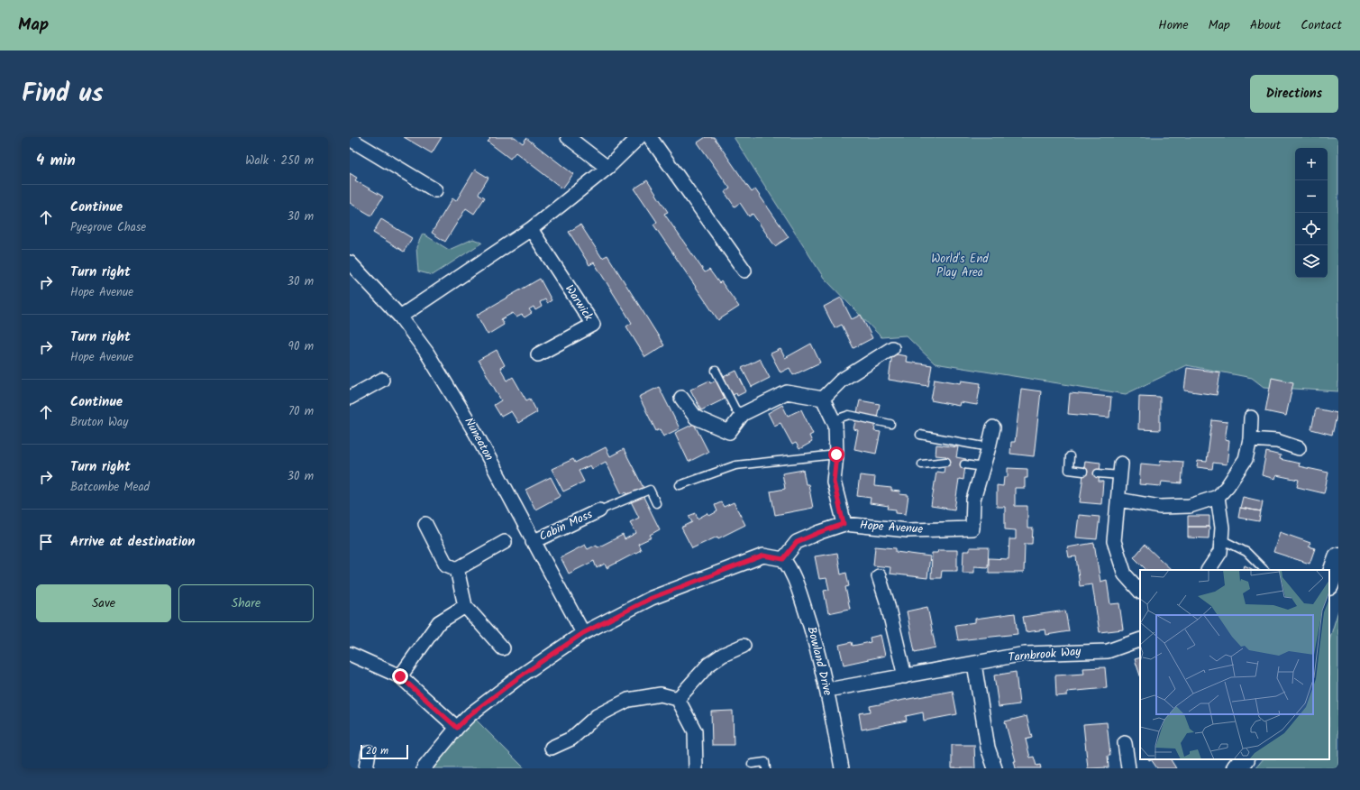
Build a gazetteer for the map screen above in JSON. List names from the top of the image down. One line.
{"streets":{"street":["Warwick","Nuneaton","Cabin Moss","Hope Avenue","Tarnbrook Way","Bowland Drive"]},"crossings":[["Nuneaton","Cabin Moss"],["Hope Avenue","Bowland Drive"],["Tarnbrook Way","Bowland Drive"]],"parks":["World's End Play Area"],"scale_bar":"20 m","page":{"header":"Map","nav":["Home","Map","About","Contact"],"title":"Find us","buttons":["Directions",["Save","Share"]],"heading":["4 min","Walk · 250 m"],"map_buttons":["+","−"],"list":[["Continue","Pyegrove Chase","30 m"],["Turn right","Hope Avenue","30 m"],["Turn right","Hope Avenue","90 m"],["Continue","Bruton Way","70 m"],["Turn right","Batcombe Mead","30 m"],"Arrive at destination"],"scale":"20 m"}}
